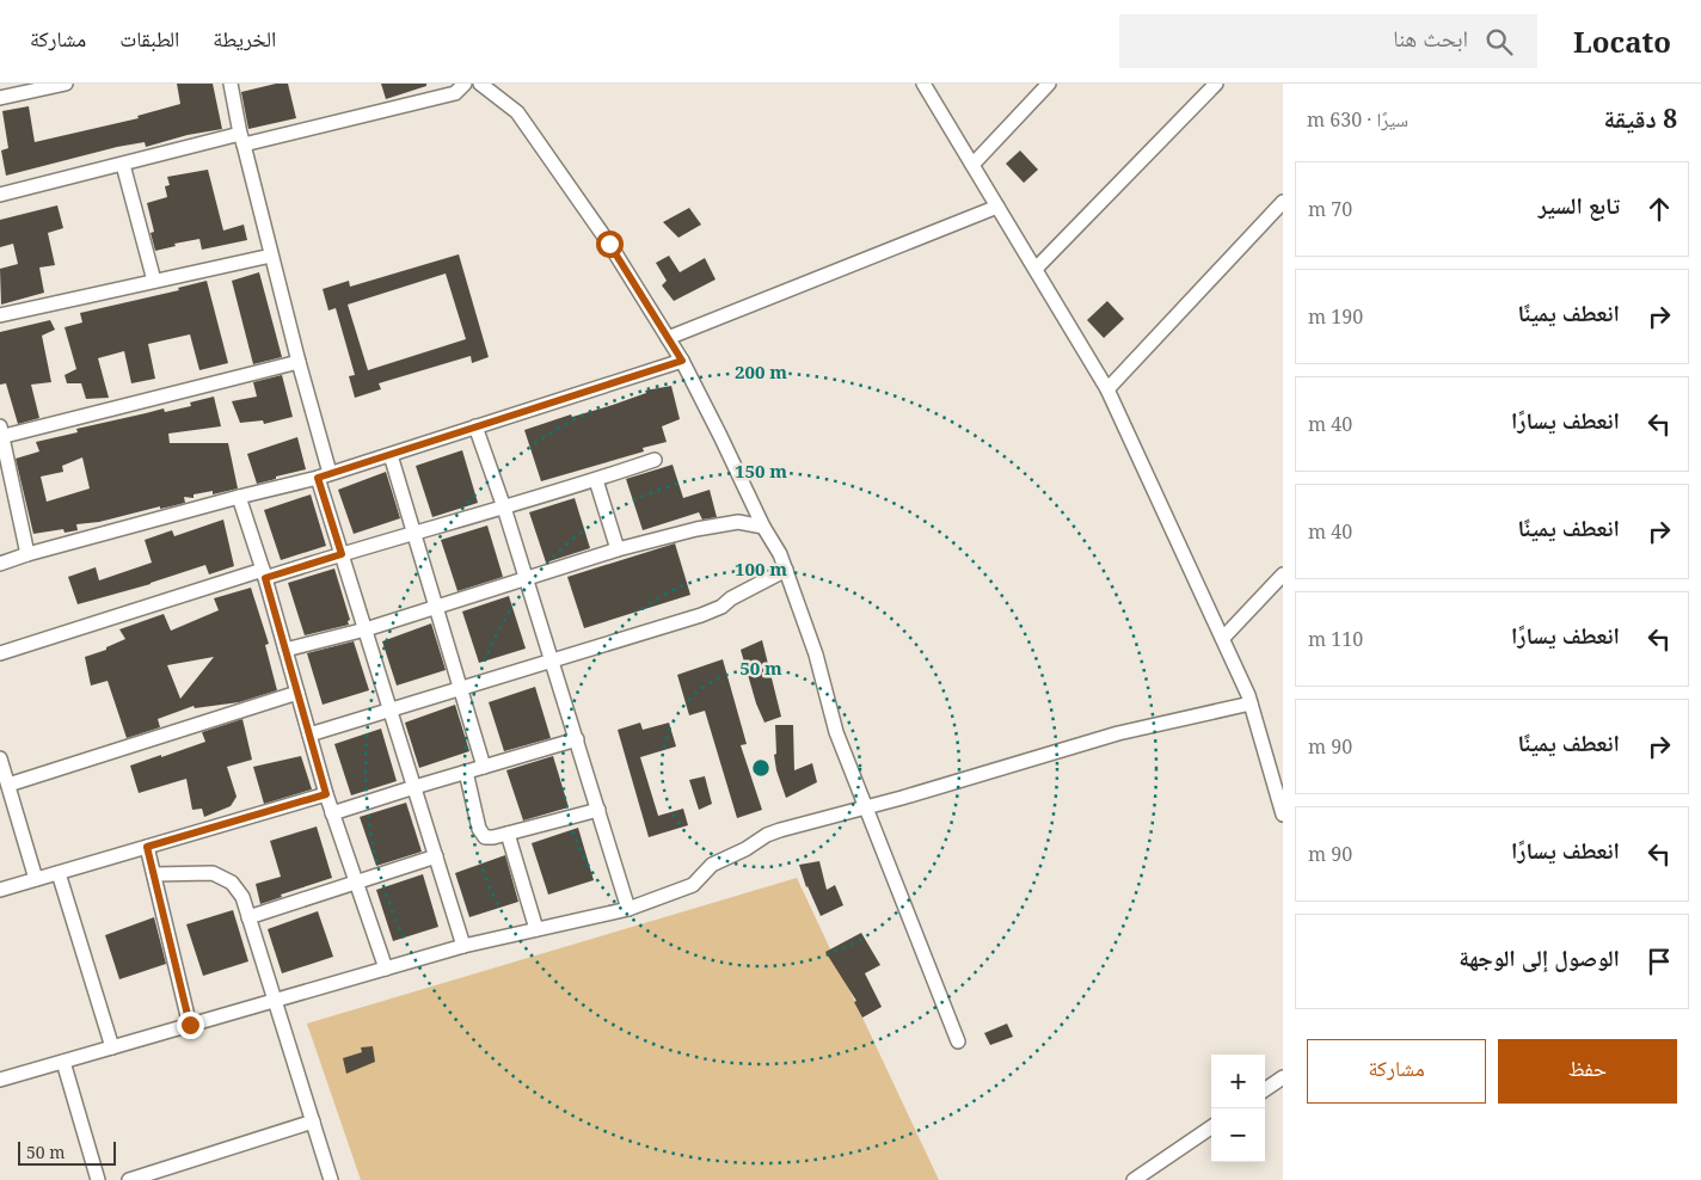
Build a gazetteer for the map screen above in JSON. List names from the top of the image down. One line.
{"scale_bar":"50 m","page":{"header":"Locato","search":"ابحث هنا","nav":["الخريطة","الطبقات","مشاركة"],"heading":["8 دقيقة","سيرًا · 630 m"],"list":[["تابع السير","70 m"],["انعطف يمينًا","190 m"],["انعطف يسارًا","40 m"],["انعطف يمينًا","40 m"],["انعطف يسارًا","110 m"],["انعطف يمينًا","90 m"],["انعطف يسارًا","90 m"],"الوصول إلى الوجهة"],"buttons":["حفظ","مشاركة"],"map_buttons":["+","−"],"scale":"50 m"},"rings":["200 m","150 m","100 m","50 m"]}
